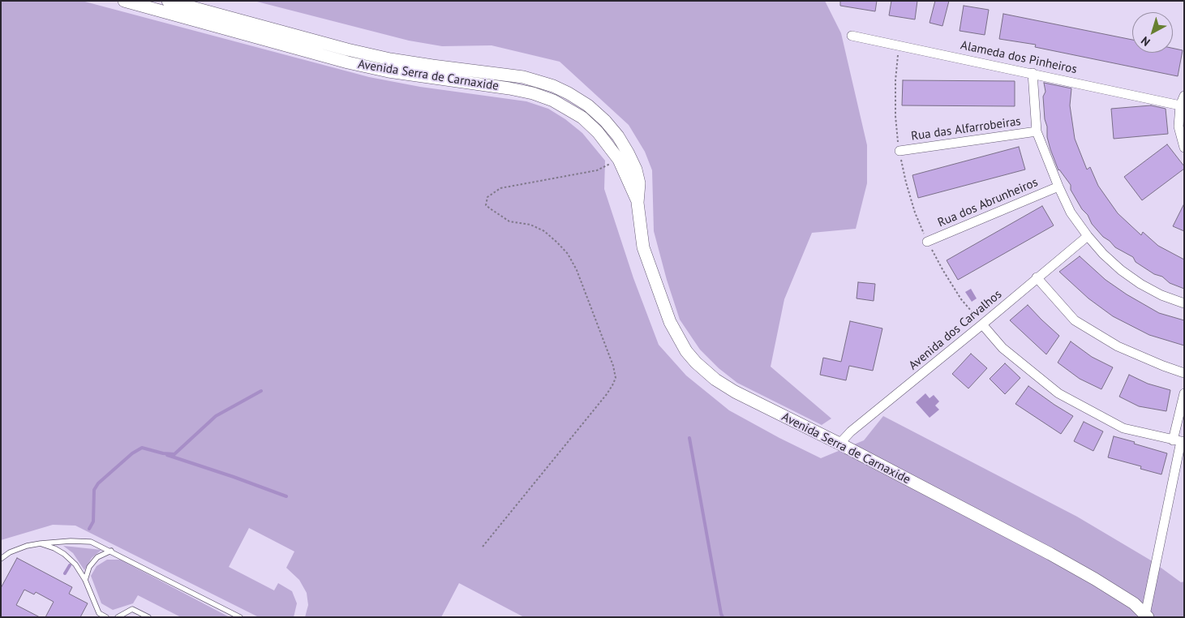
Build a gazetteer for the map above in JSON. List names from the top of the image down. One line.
{"streets":{"street":["Alameda dos Pinheiros","Avenida Serra de Carnaxide","Rua das Alfarrobeiras","Rua dos Abrunheiros","Avenida dos Carvalhos"]},"crossings":[["Avenida Serra de Carnaxide","Avenida dos Carvalhos"]],"north":"bottom left"}
